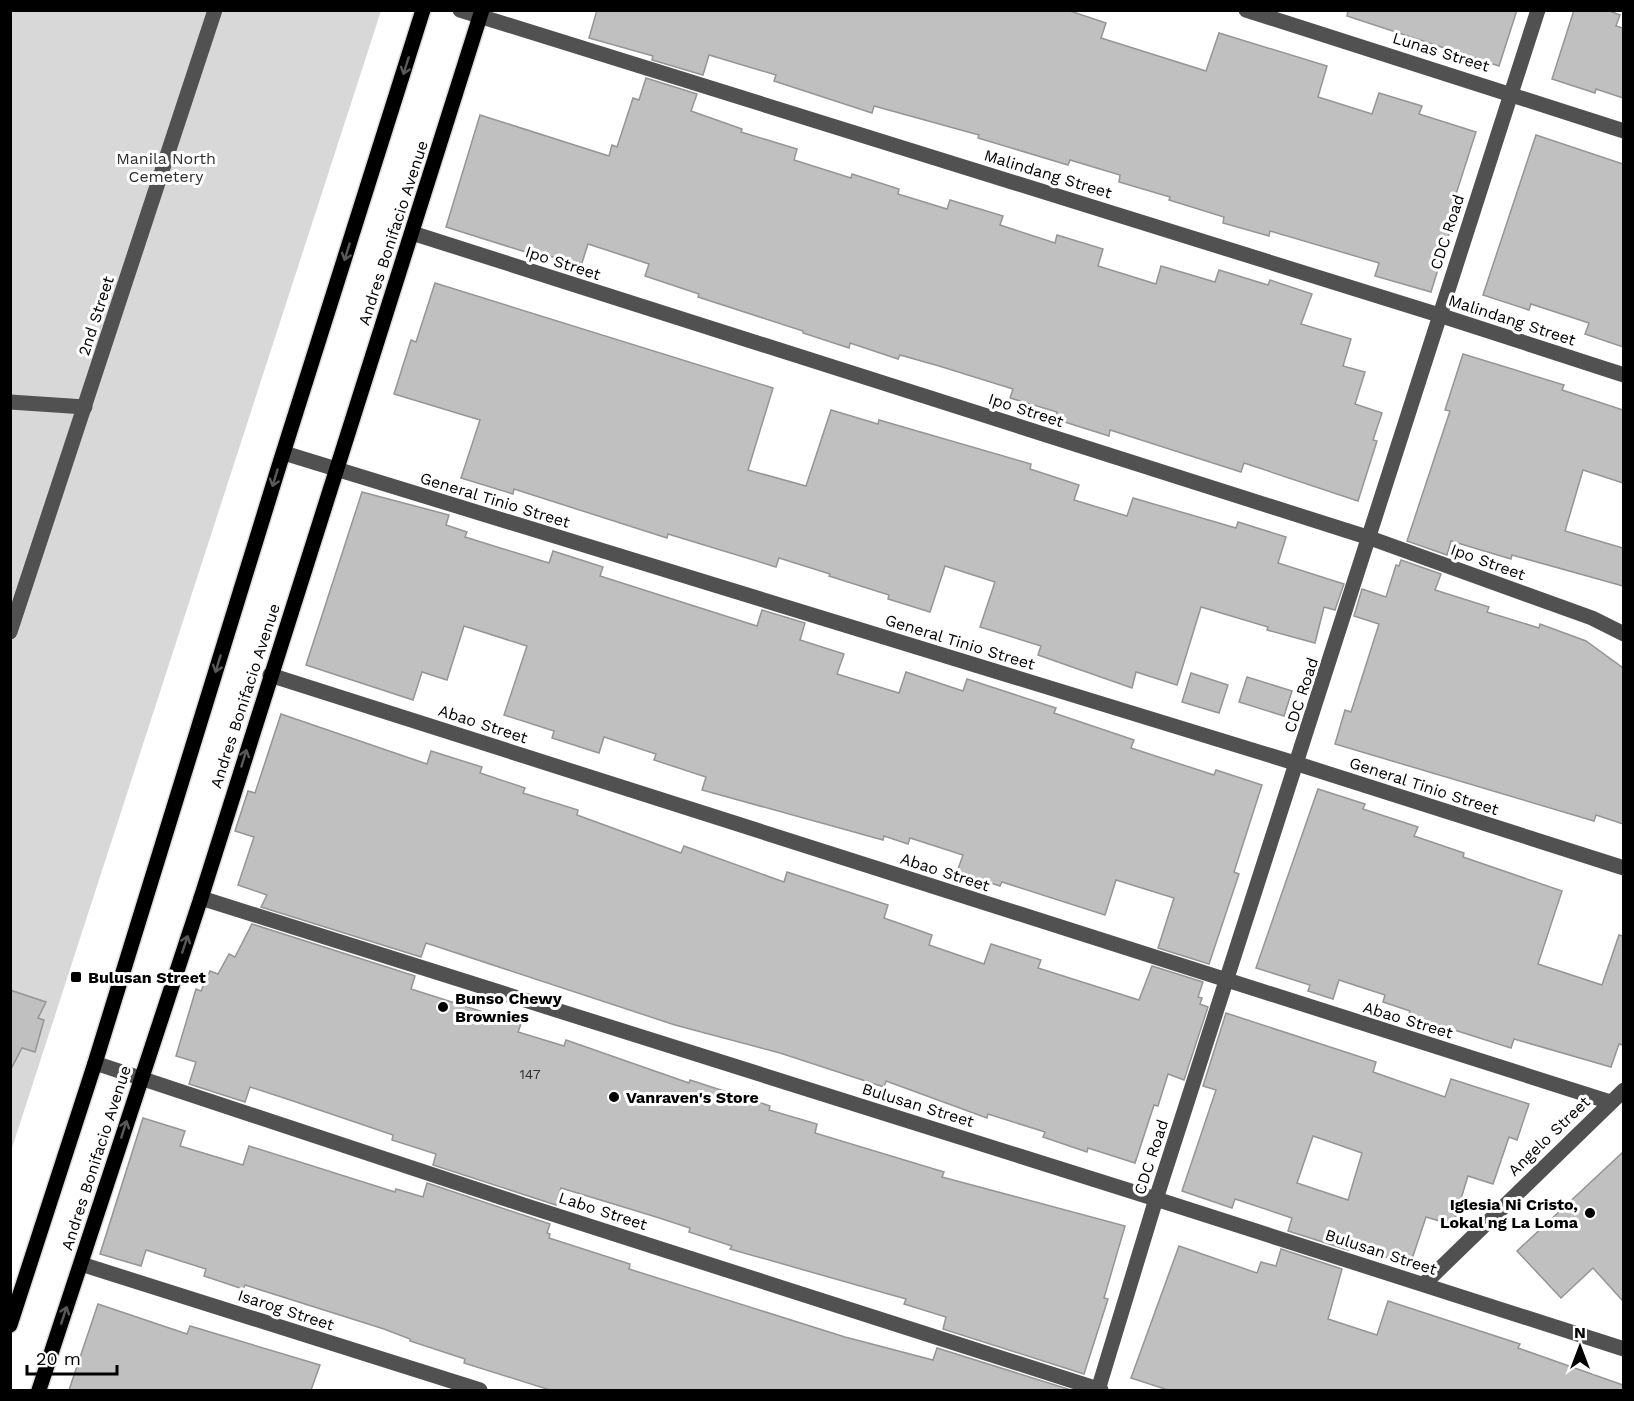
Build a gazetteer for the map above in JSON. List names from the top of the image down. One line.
{"streets":{"main road":["Andres Bonifacio Avenue"],"street":["Lunas Street","Malindang Street","CDC Road","Ipo Street","2nd Street","General Tinio Street","Abao Street","Bulusan Street","Angelo Street","Labo Street","Isarog Street"]},"crossings":[["Lunas Street","CDC Road"],["Malindang Street","CDC Road"],["Malindang Street","Andres Bonifacio Avenue"],["CDC Road","Ipo Street"],["CDC Road","General Tinio Street"],["CDC Road","Abao Street"],["CDC Road","Bulusan Street"],["CDC Road","Labo Street"],["Andres Bonifacio Avenue","Ipo Street"],["Andres Bonifacio Avenue","General Tinio Street"],["Andres Bonifacio Avenue","Abao Street"],["Andres Bonifacio Avenue","Bulusan Street"],["Andres Bonifacio Avenue","Labo Street"],["Andres Bonifacio Avenue","Isarog Street"],["Abao Street","Angelo Street"],["Bulusan Street","Angelo Street"]],"parks":["Manila North Cemetery"],"places":{"transit":["Bulusan Street"],"other":["Bunso Chewy Brownies","Vanraven's Store","Iglesia Ni Cristo, Lokal ng La Loma"]},"house_numbers":["147"],"scale_bar":"20 m","north":"top"}
